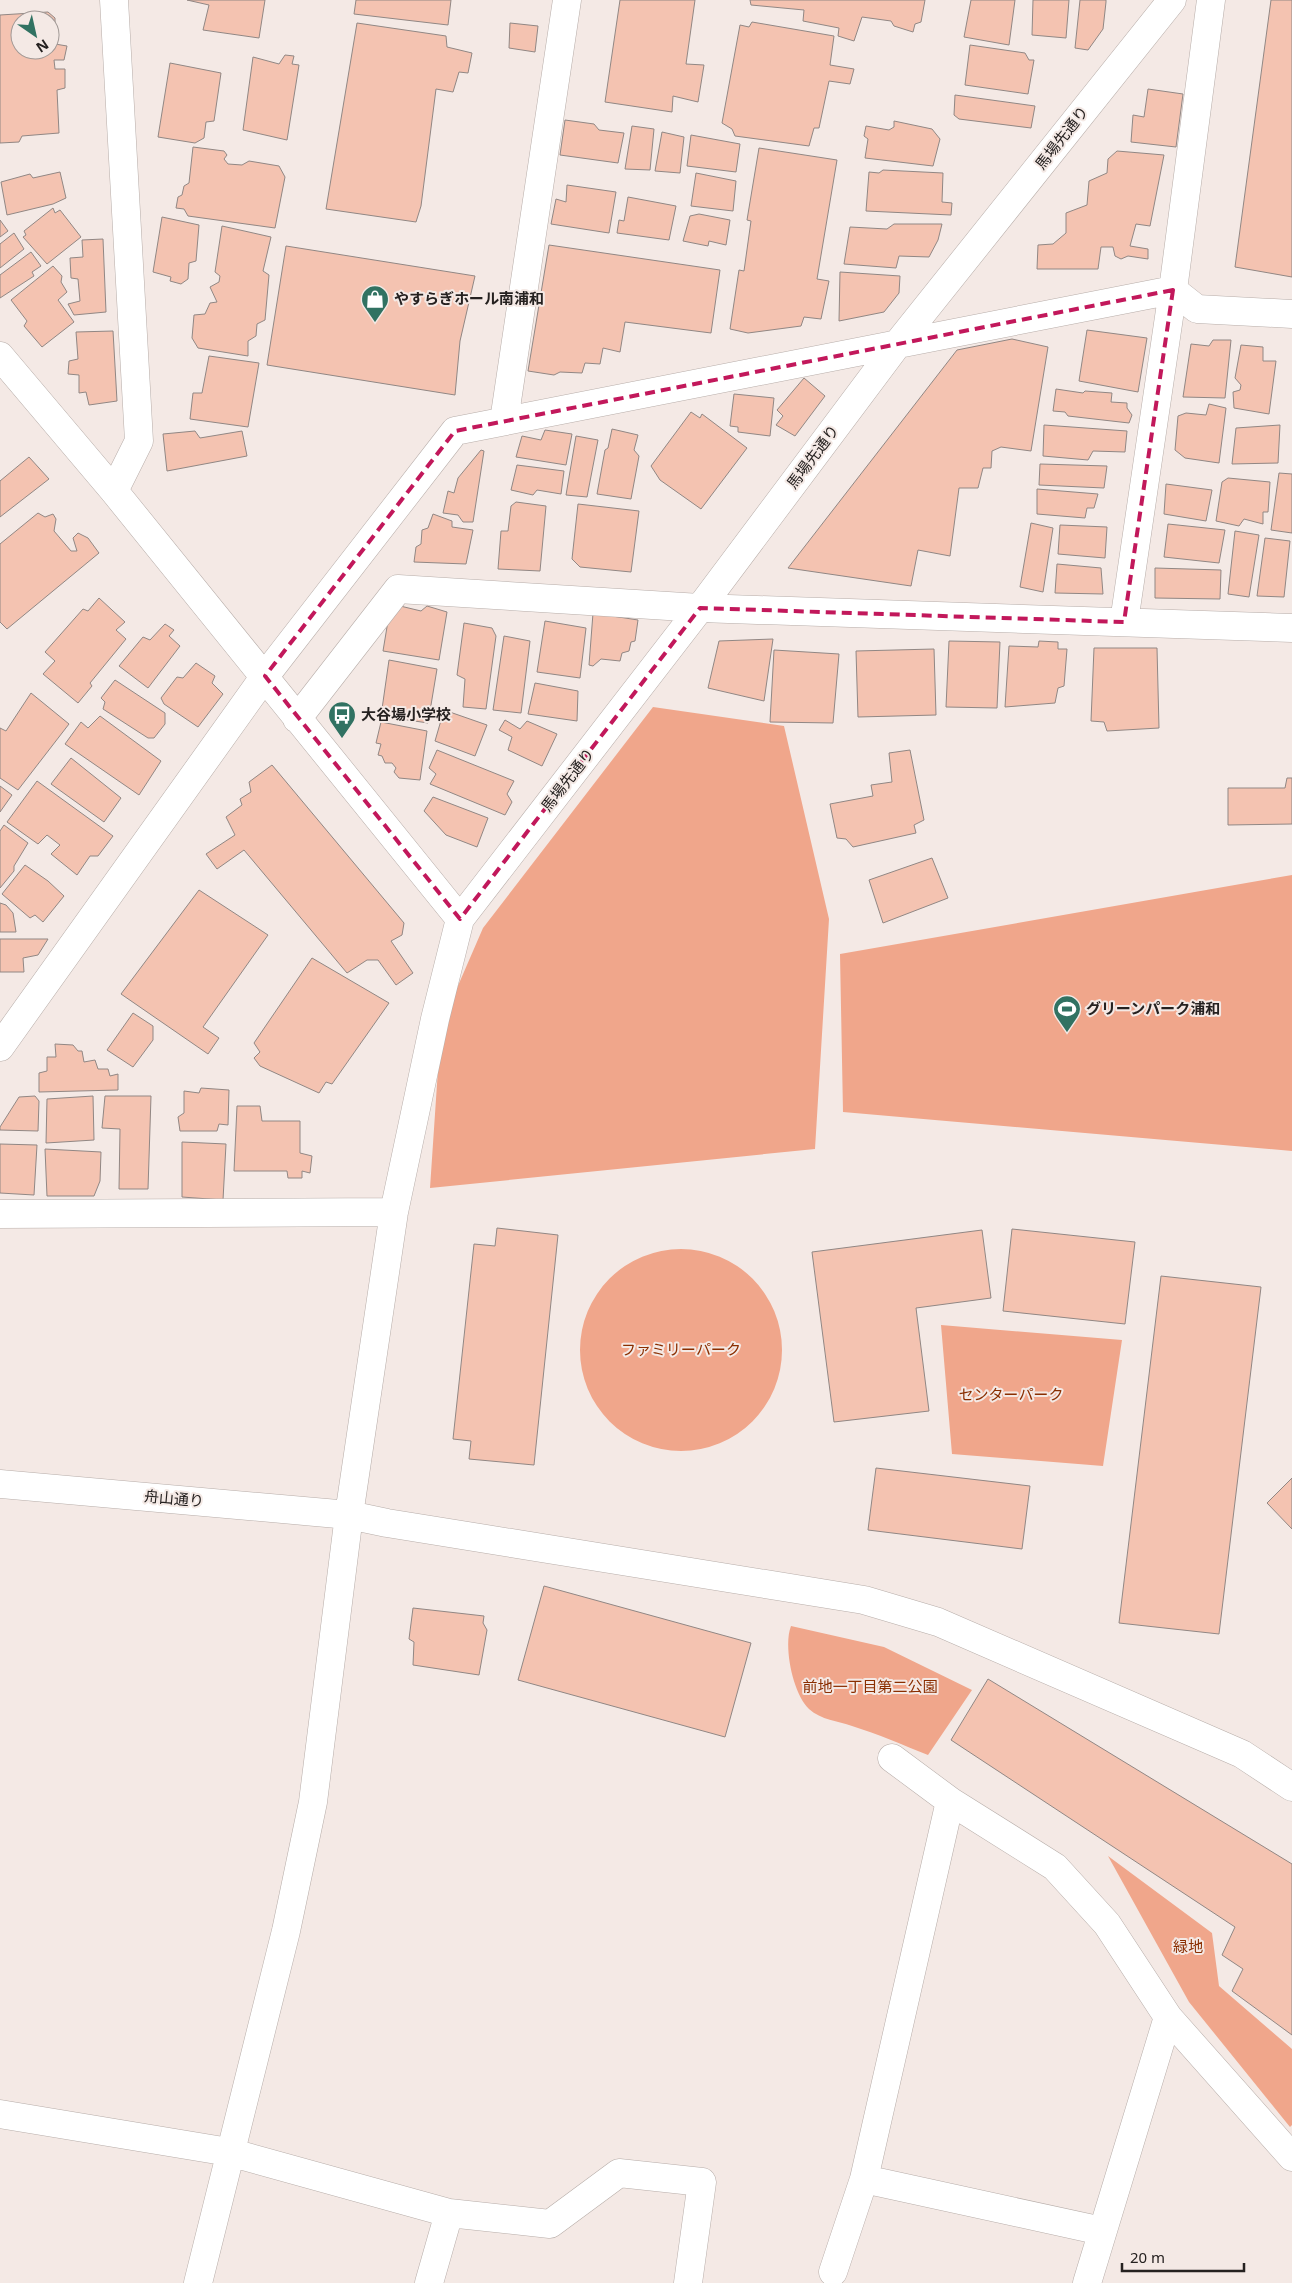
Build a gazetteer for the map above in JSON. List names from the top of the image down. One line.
{"streets":{"street":["馬場先通り","舟山通り"]},"parks":["ファミリーパーク","センターパーク","前地一丁目第二公園","緑地"],"places":{"shop":["やすらぎホール南浦和"],"bus stop":["大谷場小学校"],"sports":["グリーンパーク浦和"]},"scale_bar":"20 m","north":"bottom right"}
